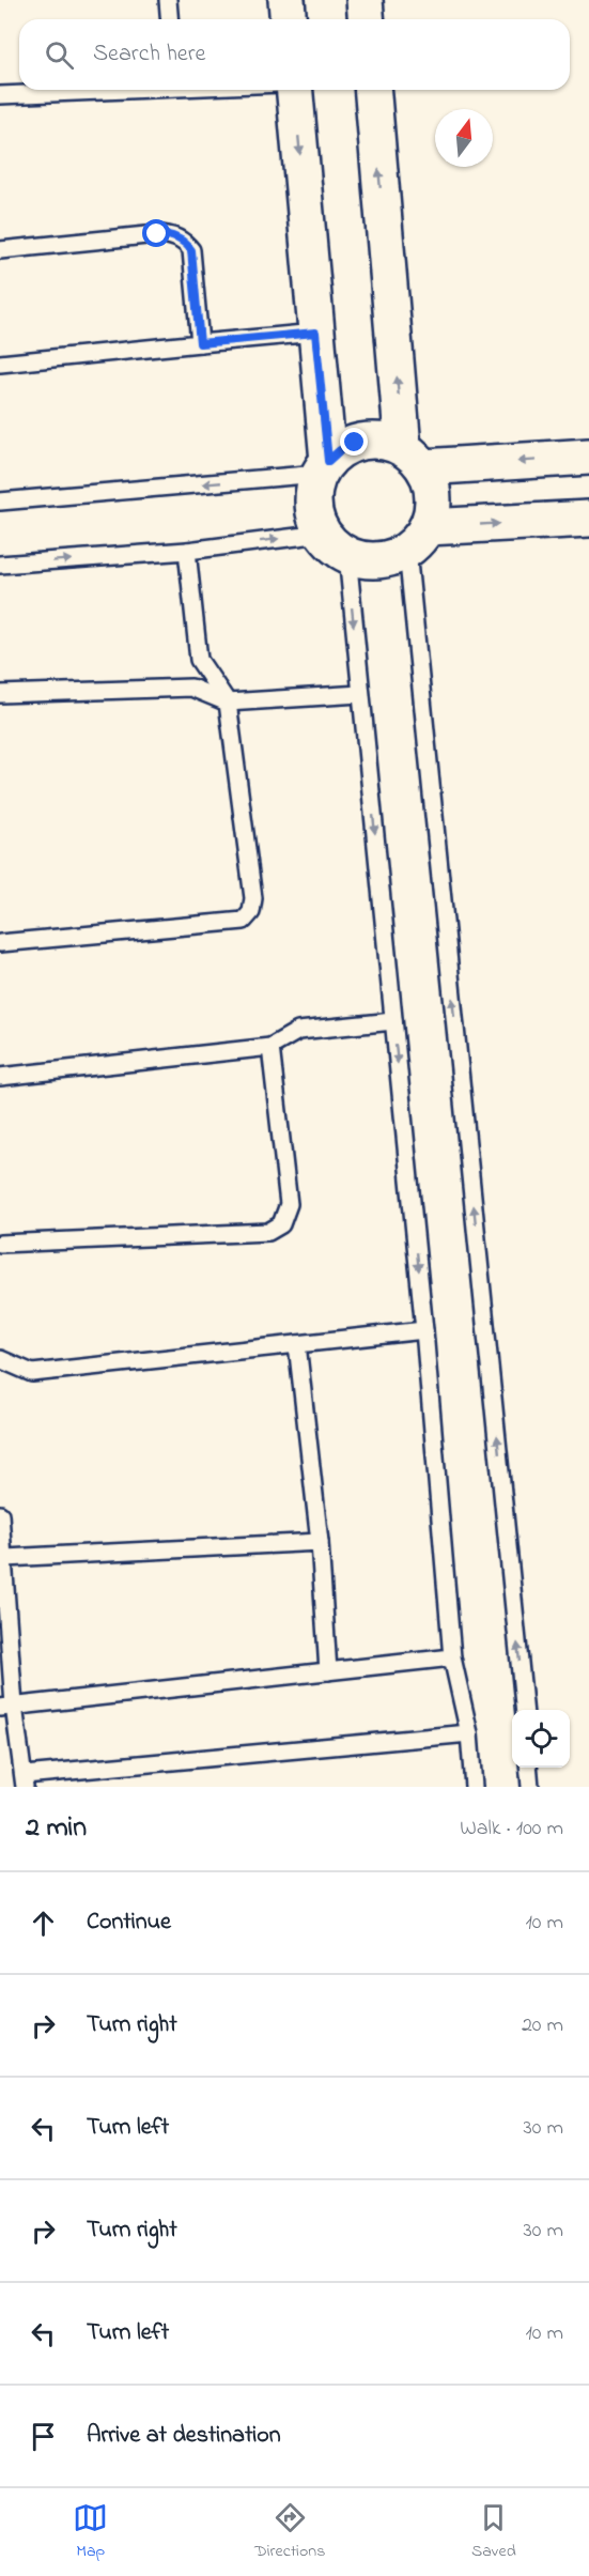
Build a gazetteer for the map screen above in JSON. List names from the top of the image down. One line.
{"north":"top","page":{"search":"Search here","heading":["2 min","Walk · 100 m"],"list":[["Continue","10 m"],["Turn right","20 m"],["Turn left","30 m"],["Turn right","30 m"],["Turn left","10 m"],"Arrive at destination"],"nav":["Map","Directions","Saved"]}}
